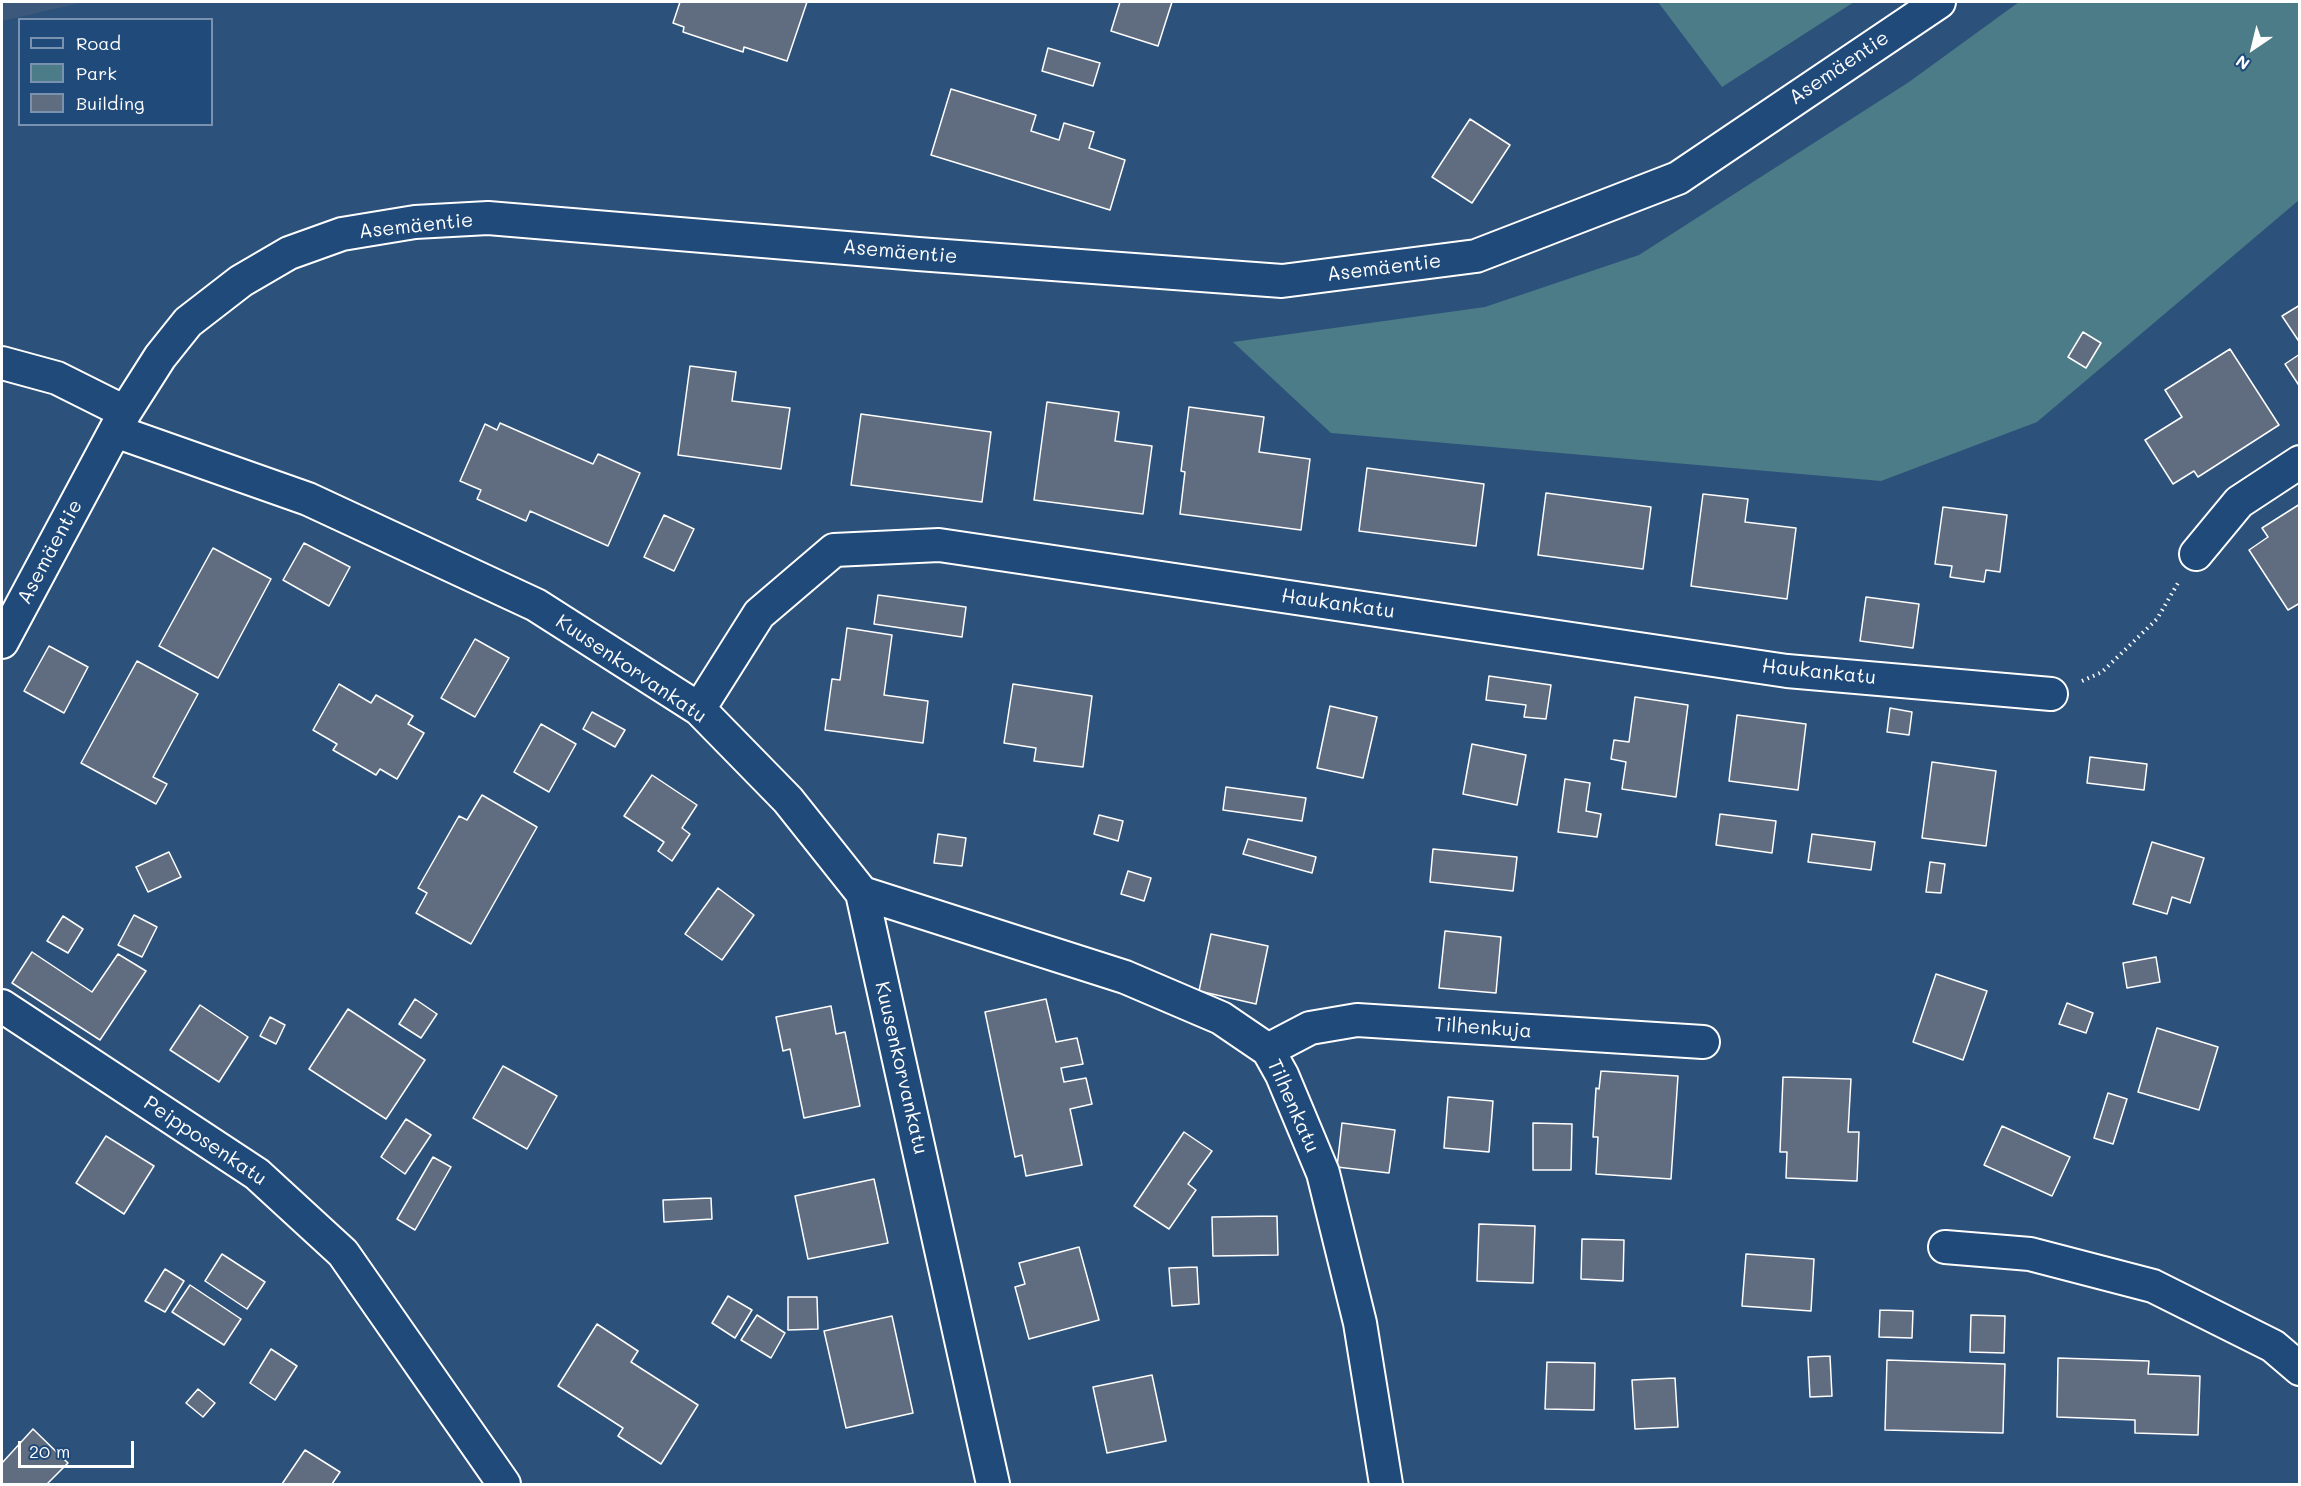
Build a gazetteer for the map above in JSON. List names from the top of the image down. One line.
{"streets":{"street":["Asemäentie","Haukankatu","Kuusenkorvankatu","Tilhenkuja","Tilhenkatu","Peipposenkatu"]},"crossings":[["Asemäentie","Kuusenkorvankatu"],["Haukankatu","Kuusenkorvankatu"],["Kuusenkorvankatu","Tilhenkatu"],["Tilhenkuja","Tilhenkatu"]],"legend":["Road","Park","Building"],"scale_bar":"20 m","north":"bottom left"}
